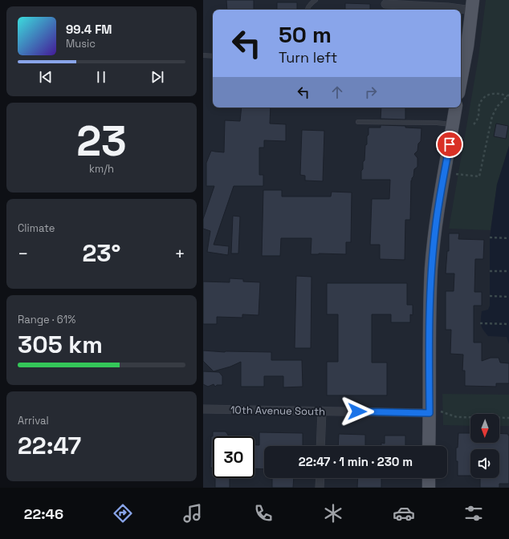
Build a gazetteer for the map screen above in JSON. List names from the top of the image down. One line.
{"streets":{"street":["10th Avenue South"]},"north":"bottom","page":{"turn":["50 m","Turn left"],"song":["99.4 FM","Music"],"tile":[["23","km/h"],"Climate",["Range · 61%","305 km"],["Arrival","22:47"]],"heat":["−","23°","+"],"limit":"30","trip":"22:47 · 1 min · 230 m","tabs":"22:46"}}
